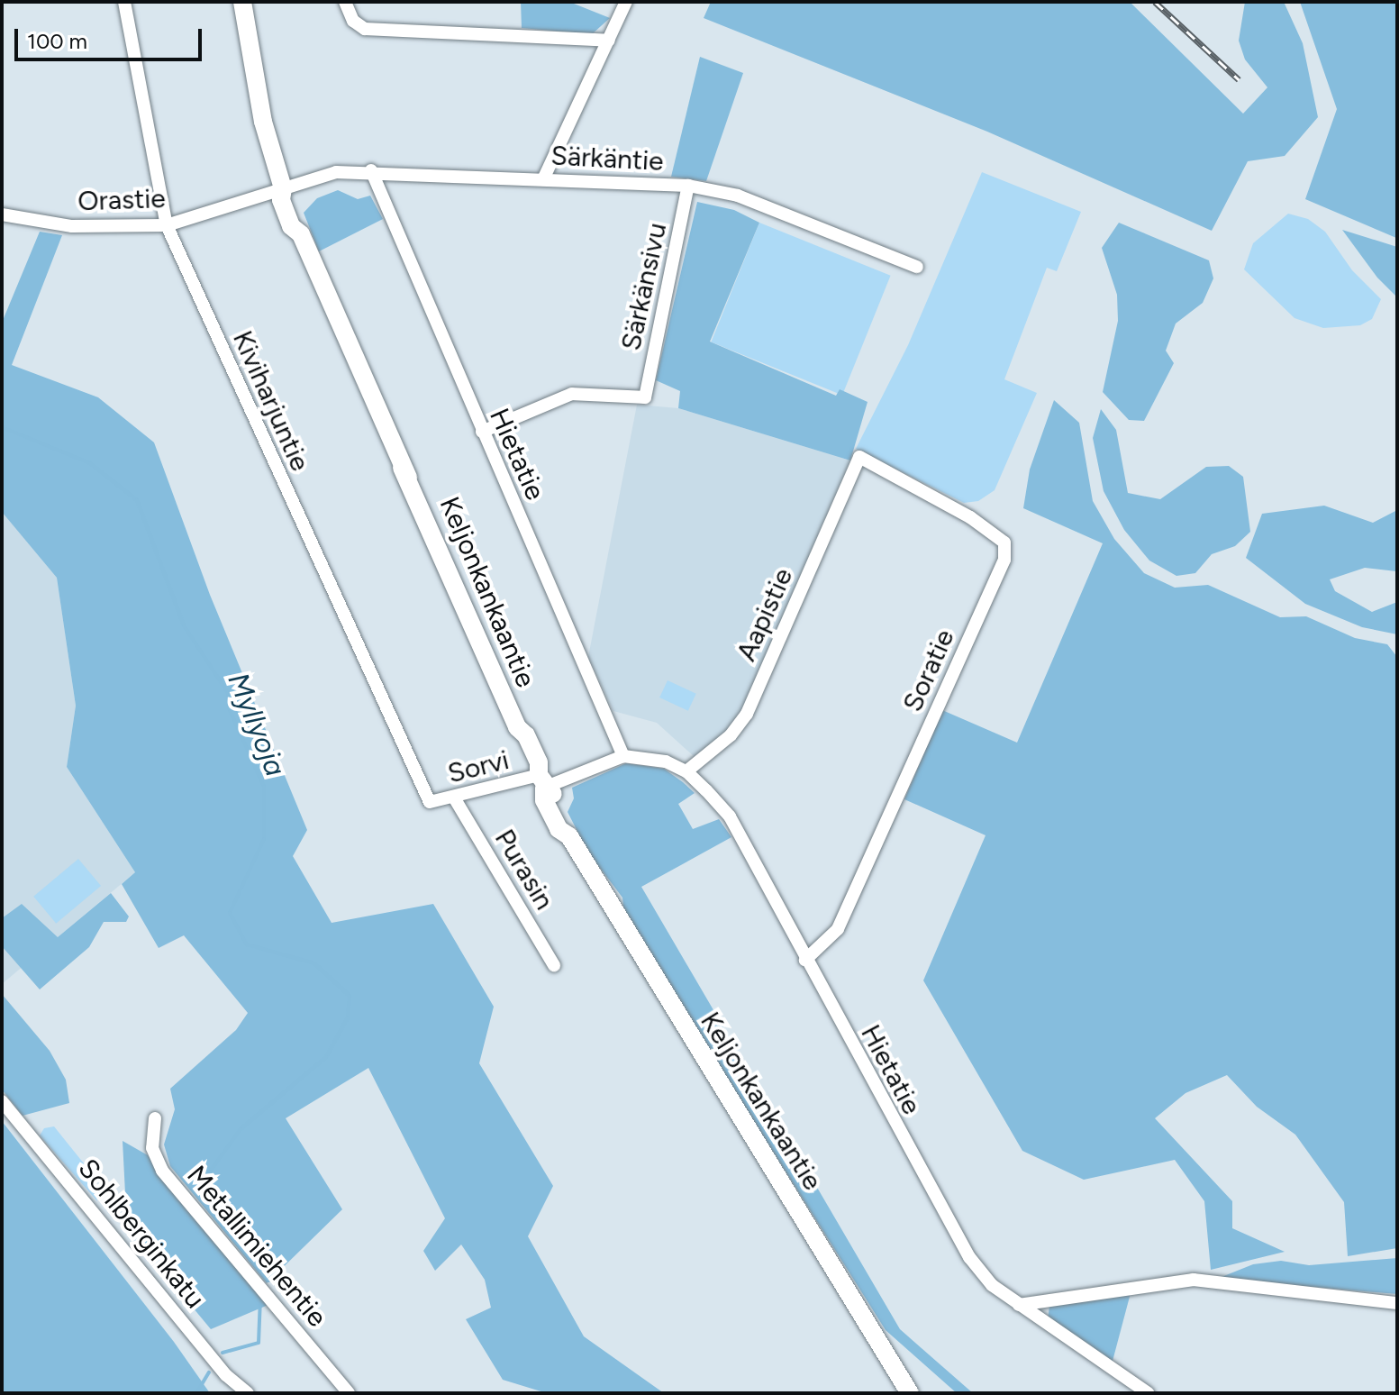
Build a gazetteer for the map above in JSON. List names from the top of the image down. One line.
{"streets":{"main road":["Keljonkankaantie"],"street":["Särkäntie","Orastie","Särkänsivu","Kiviharjuntie","Hietatie","Aapistie","Soratie","Sorvi","Purasin","Sohlberginkatu","Metallimiehentie"]},"crossings":[["Särkäntie","Orastie"],["Särkäntie","Särkänsivu"],["Särkäntie","Hietatie"],["Särkäntie","Keljonkankaantie"],["Orastie","Kiviharjuntie"],["Orastie","Keljonkankaantie"],["Särkänsivu","Hietatie"],["Kiviharjuntie","Sorvi"],["Hietatie","Keljonkankaantie"],["Hietatie","Aapistie"],["Hietatie","Soratie"],["Hietatie","Sorvi"],["Keljonkankaantie","Sorvi"],["Aapistie","Soratie"],["Sorvi","Purasin"]],"water":["Myllyoja"],"scale_bar":"100 m"}
